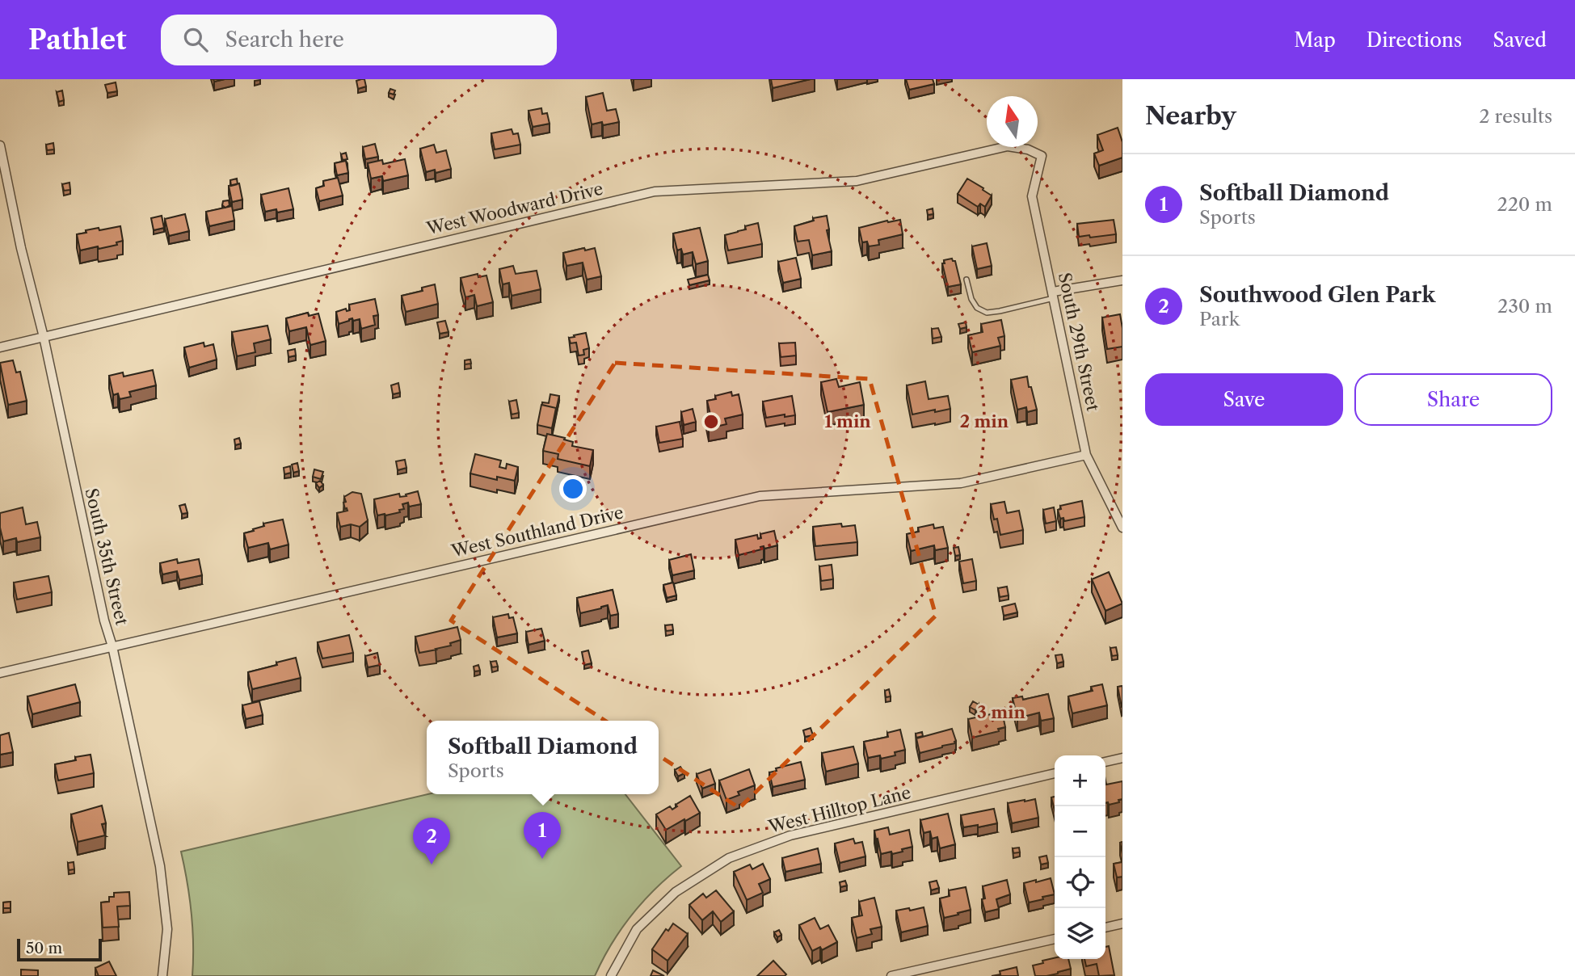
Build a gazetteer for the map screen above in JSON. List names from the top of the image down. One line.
{"streets":{"street":["West Woodward Drive","South 29th Street","West Southland Drive","South 35th Street","West Hilltop Lane"]},"crossings":[["West Woodward Drive","South 29th Street"],["West Woodward Drive","South 35th Street"],["South 29th Street","West Southland Drive"],["West Southland Drive","South 35th Street"]],"scale_bar":"50 m","north":"top","page":{"header":"Pathlet","search":"Search here","nav":["Map","Directions","Saved"],"heading":["Nearby","2 results"],"list":[{"mark":"1","name":"Softball Diamond","note":"Sports","value":"220 m"},{"mark":"2","name":"Southwood Glen Park","note":"Park","value":"230 m"}],"buttons":["Save","Share"],"popup":["Softball Diamond","Sports"],"map_buttons":["+","−"],"pins":["1","2"],"scale":"50 m"},"rings":["1 min","2 min","3 min"]}
